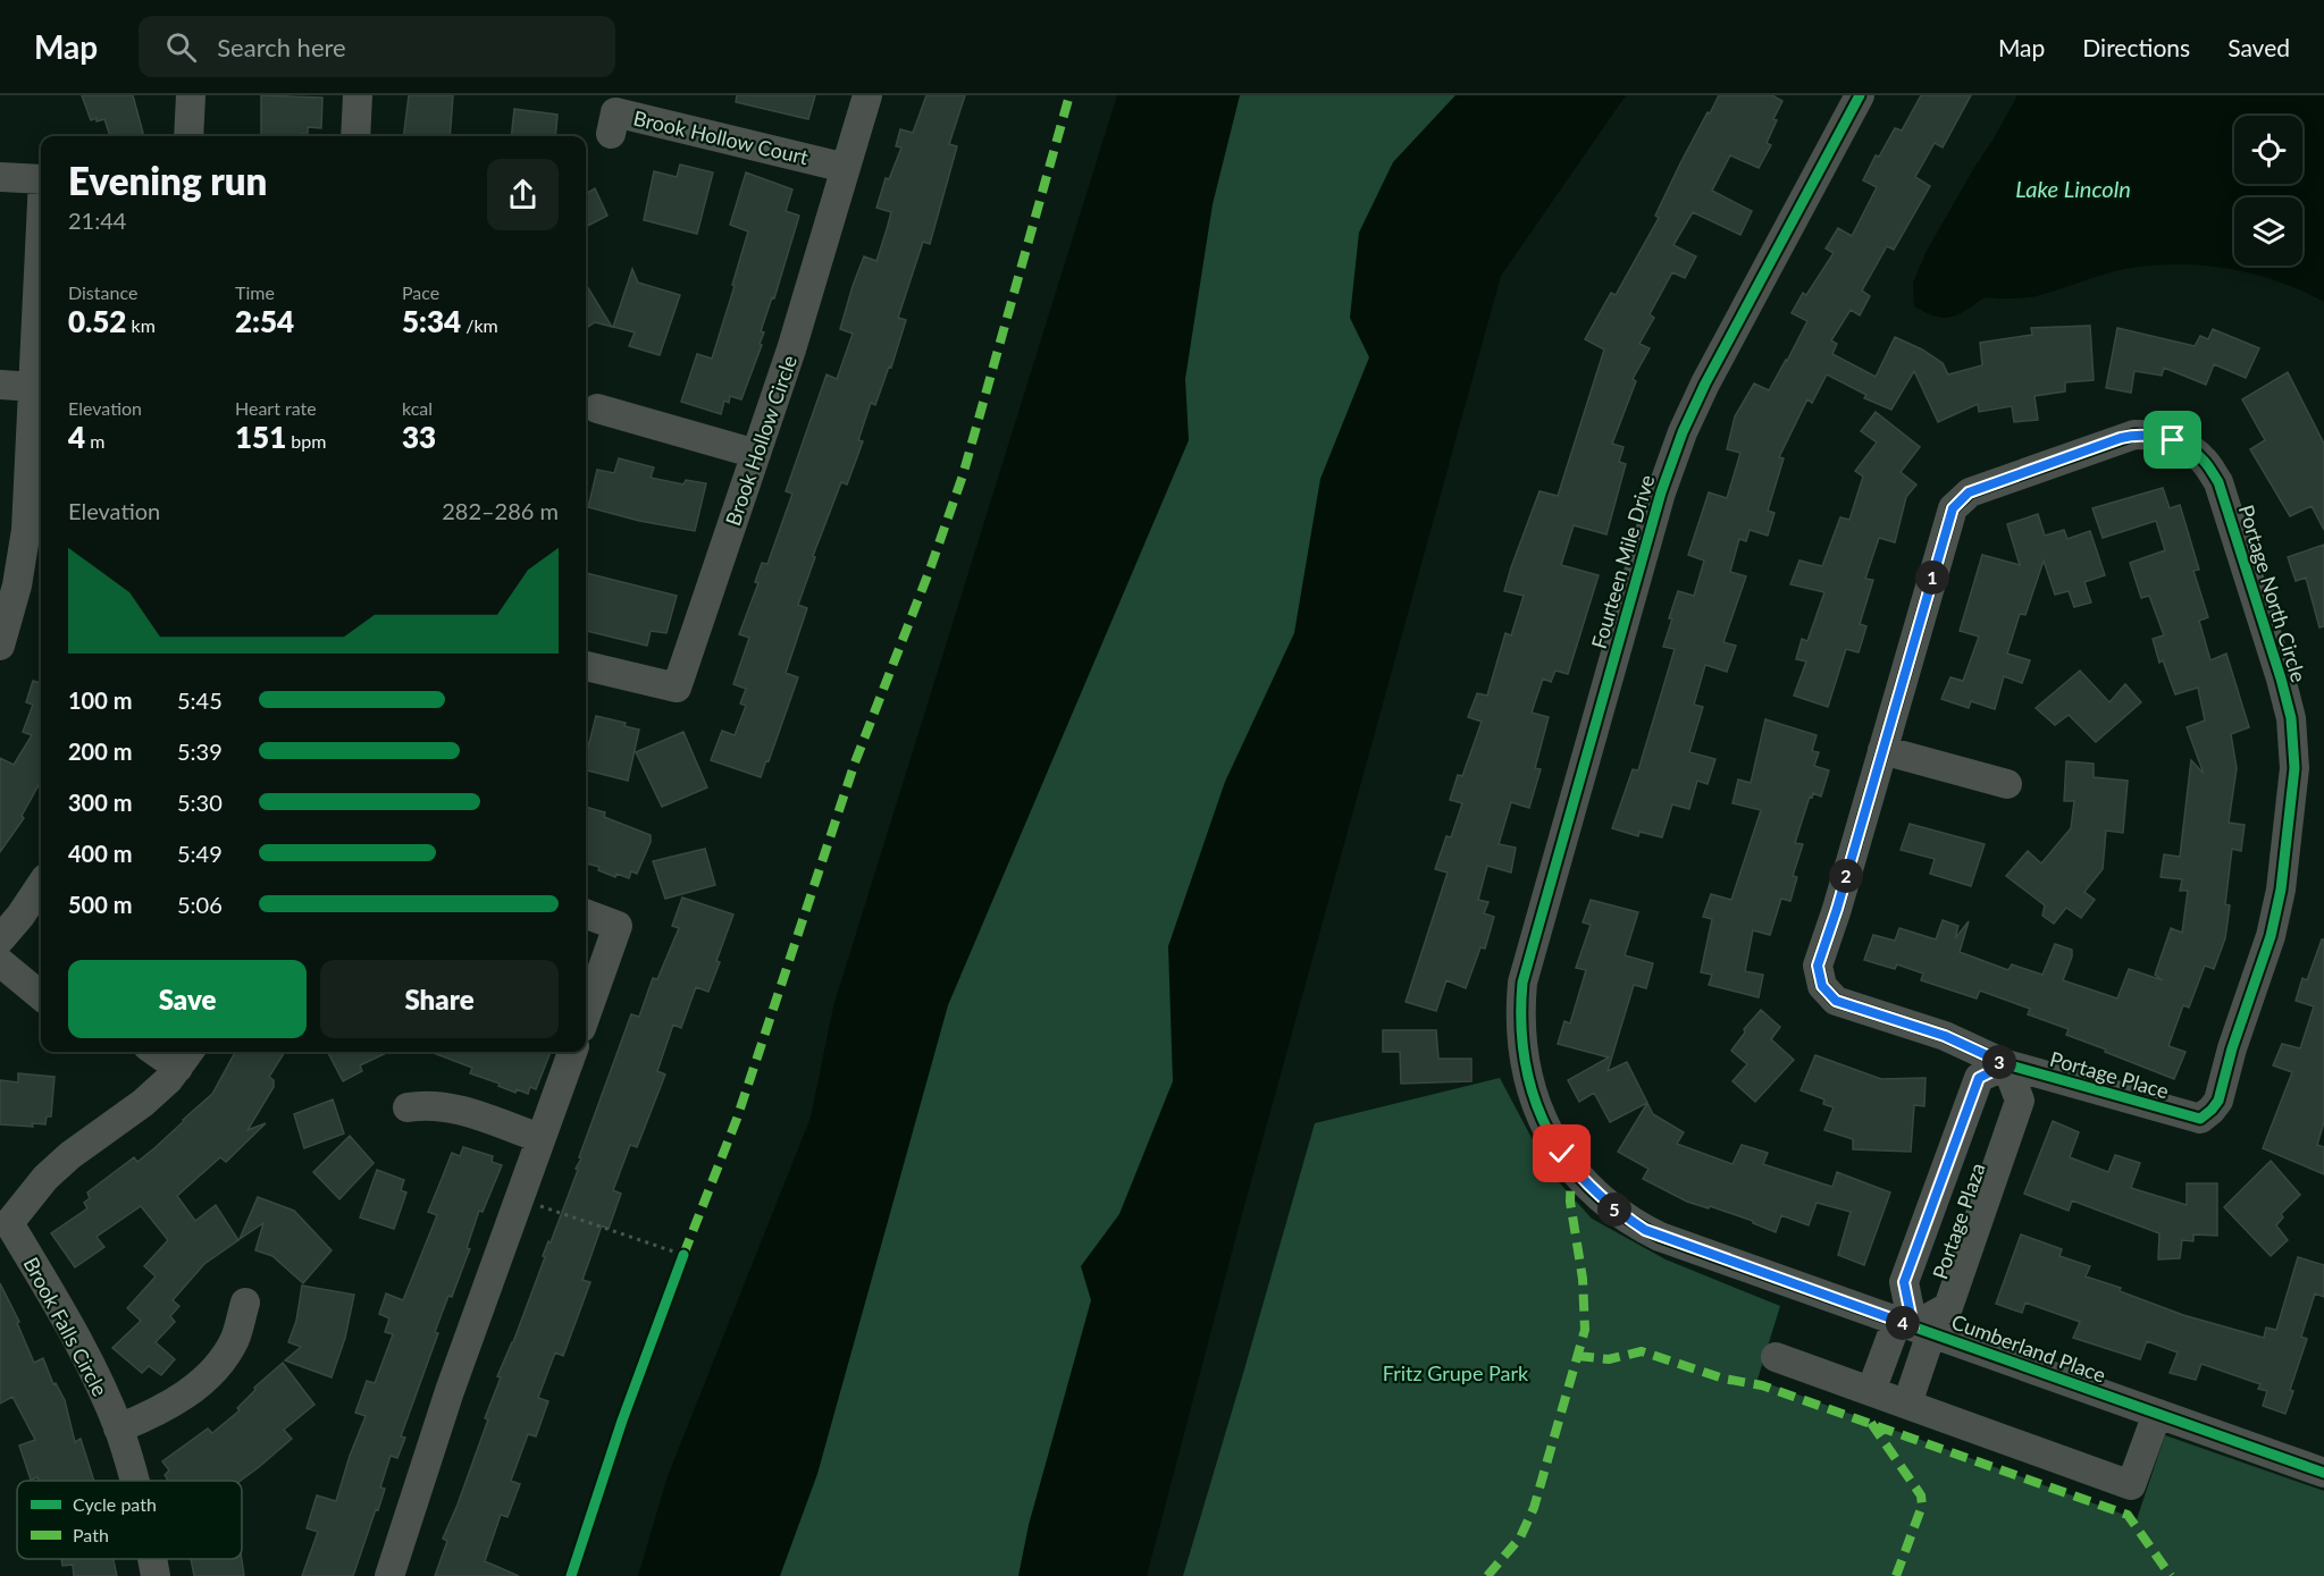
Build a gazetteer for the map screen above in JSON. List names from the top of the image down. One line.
{"streets":{"street":["Brook Hollow Court","Brook Hollow Circle","Fourteen Mile Drive","Portage North Circle","Portage Place","Portage Plaza","Brook Falls Circle","Cumberland Place"]},"crossings":[["Brook Hollow Court","Brook Hollow Circle"],["Fourteen Mile Drive","Cumberland Place"],["Portage North Circle","Portage Place"],["Portage Place","Portage Plaza"],["Portage Plaza","Cumberland Place"]],"water":["Lake Lincoln"],"parks":["Fritz Grupe Park"],"legend":["Cycle path","Path"],"page":{"header":"Map","search":"Search here","nav":["Map","Directions","Saved"],"heading":["Evening run","21:44"],"stats":[["Distance","0.52 km"],["Time","2:54"],["Pace","5:34 /km"],["Elevation","4 m"],["Heart rate","151 bpm"],["kcal","33"]],"chart":["Elevation","282–286 m"],"pins":["1","2","3","5","4"],"list":[{"name":"100 m","note":"5:45"},{"name":"200 m","note":"5:39"},{"name":"300 m","note":"5:30"},{"name":"400 m","note":"5:49"},{"name":"500 m","note":"5:06"}],"buttons":["Save","Share"]}}
